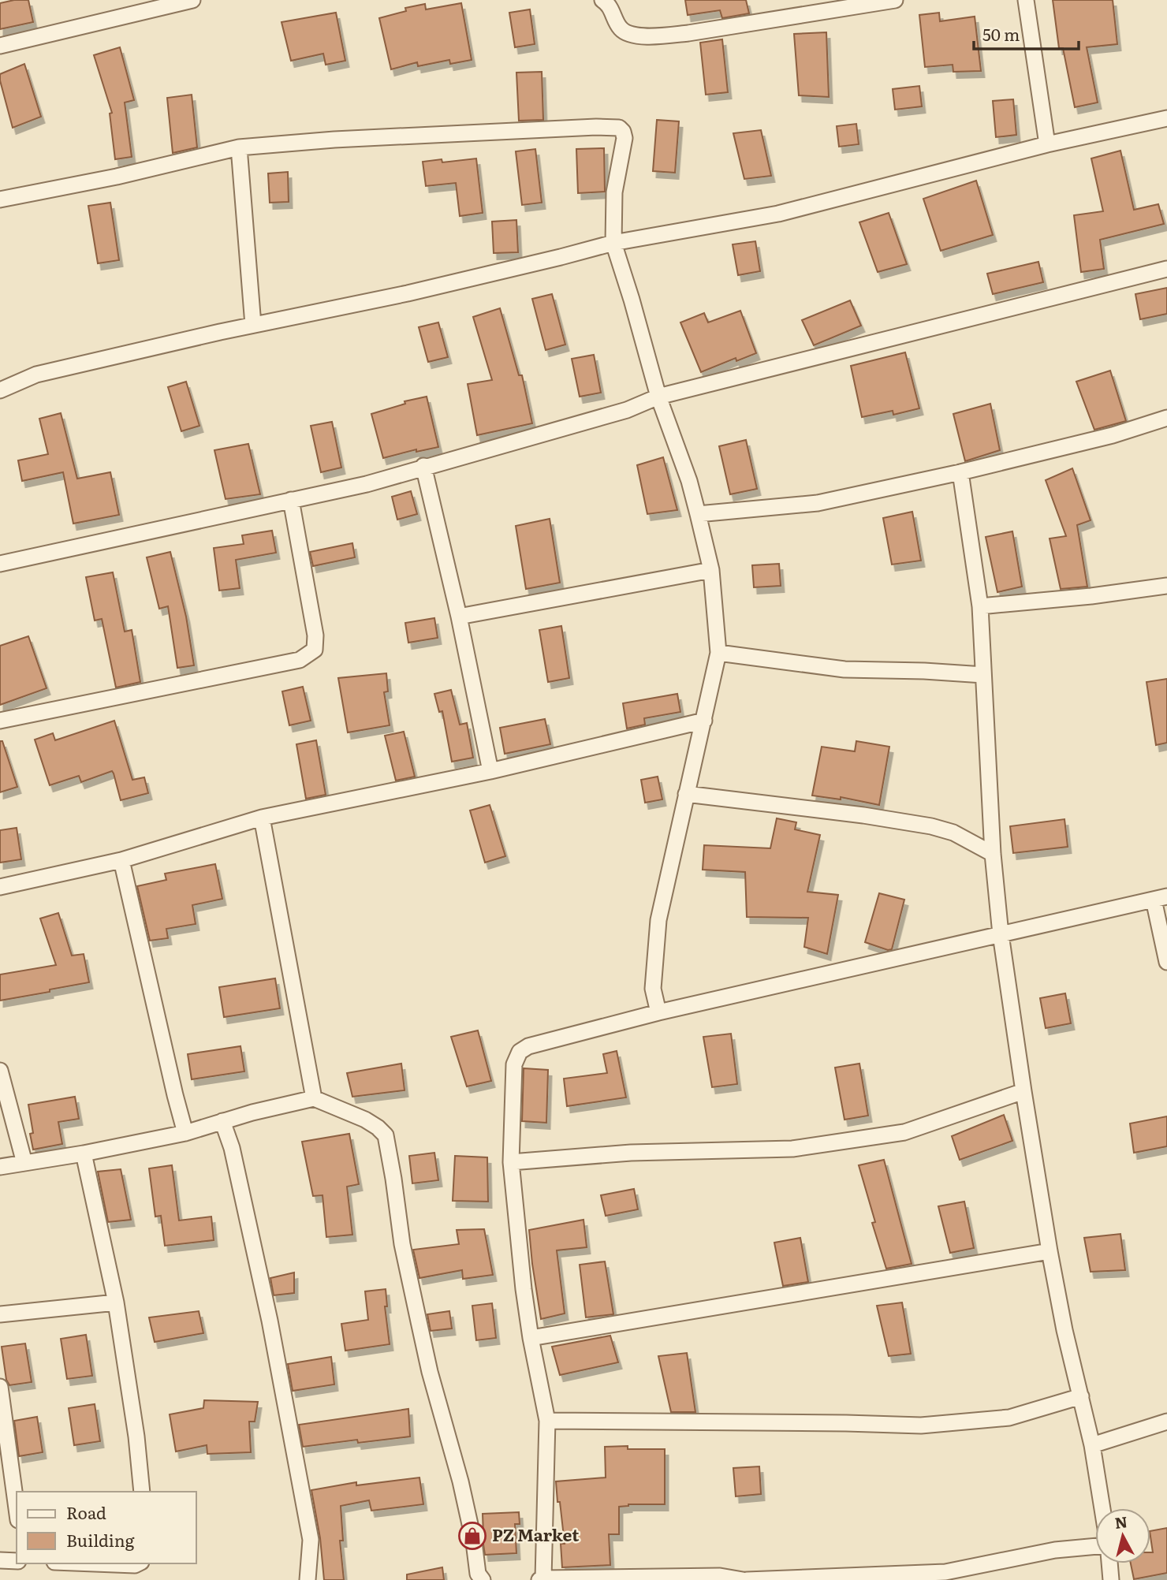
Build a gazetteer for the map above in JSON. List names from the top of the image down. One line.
{"places":{"shop":["PZ Market"]},"legend":["Road","Building"],"scale_bar":"50 m","north":"top"}
